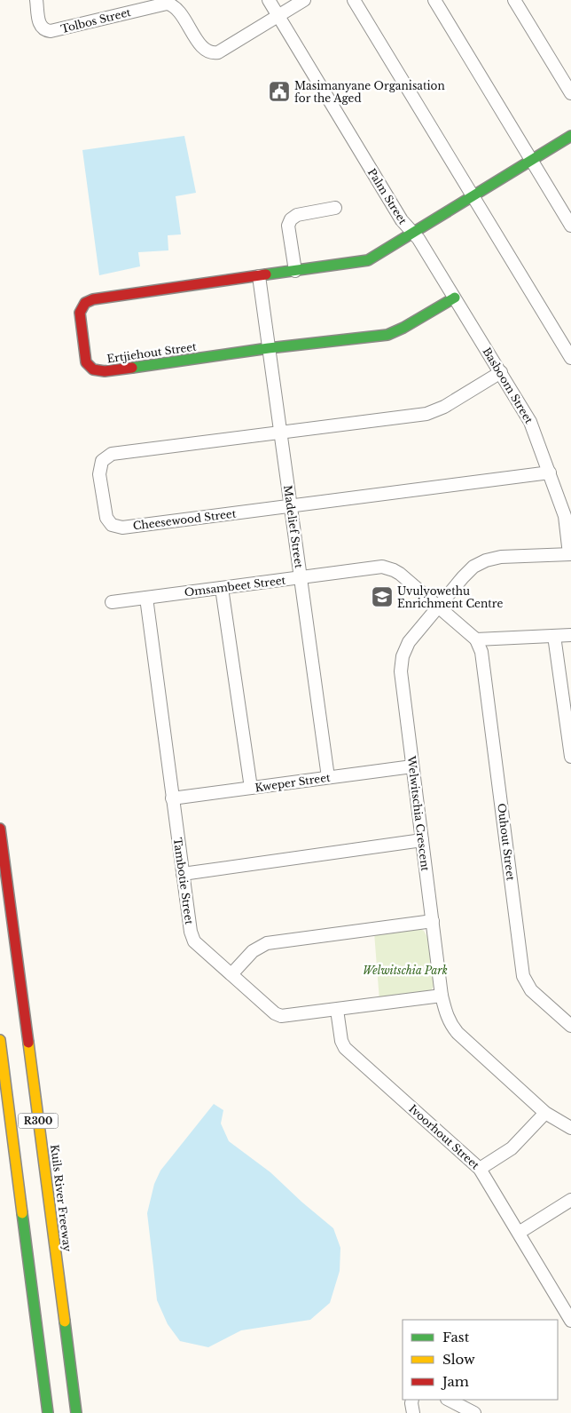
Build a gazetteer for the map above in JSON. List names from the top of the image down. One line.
{"streets":{"main road":["Palm Street","Ertjiehout Street","R300","Kuils River Freeway"],"street":["Tolbos Street","Basboom Street","Cheesewood Street","Madelief Street","Omsambeet Street","Kweper Street","Welwitschia Crescent","Ouhout Street","Tambotie Street","Ivoorhout Street"]},"crossings":[["Tolbos Street","Palm Street"],["Palm Street","Ertjiehout Street"],["Palm Street","Basboom Street"],["Ertjiehout Street","Basboom Street"],["Ertjiehout Street","Madelief Street"],["Basboom Street","Cheesewood Street"],["Basboom Street","Welwitschia Crescent"],["Cheesewood Street","Madelief Street"],["Madelief Street","Omsambeet Street"],["Madelief Street","Kweper Street"],["Omsambeet Street","Welwitschia Crescent"],["Omsambeet Street","Ouhout Street"],["Omsambeet Street","Tambotie Street"],["Kweper Street","Welwitschia Crescent"],["Kweper Street","Tambotie Street"],["Welwitschia Crescent","Tambotie Street"],["Tambotie Street","Ivoorhout Street"]],"parks":["Welwitschia Park"],"places":{"public building":["Masimanyane Organisation for the Aged"],"school or university":["Uvulyowethu Enrichment Centre"]},"legend":["Fast","Slow","Jam"]}
